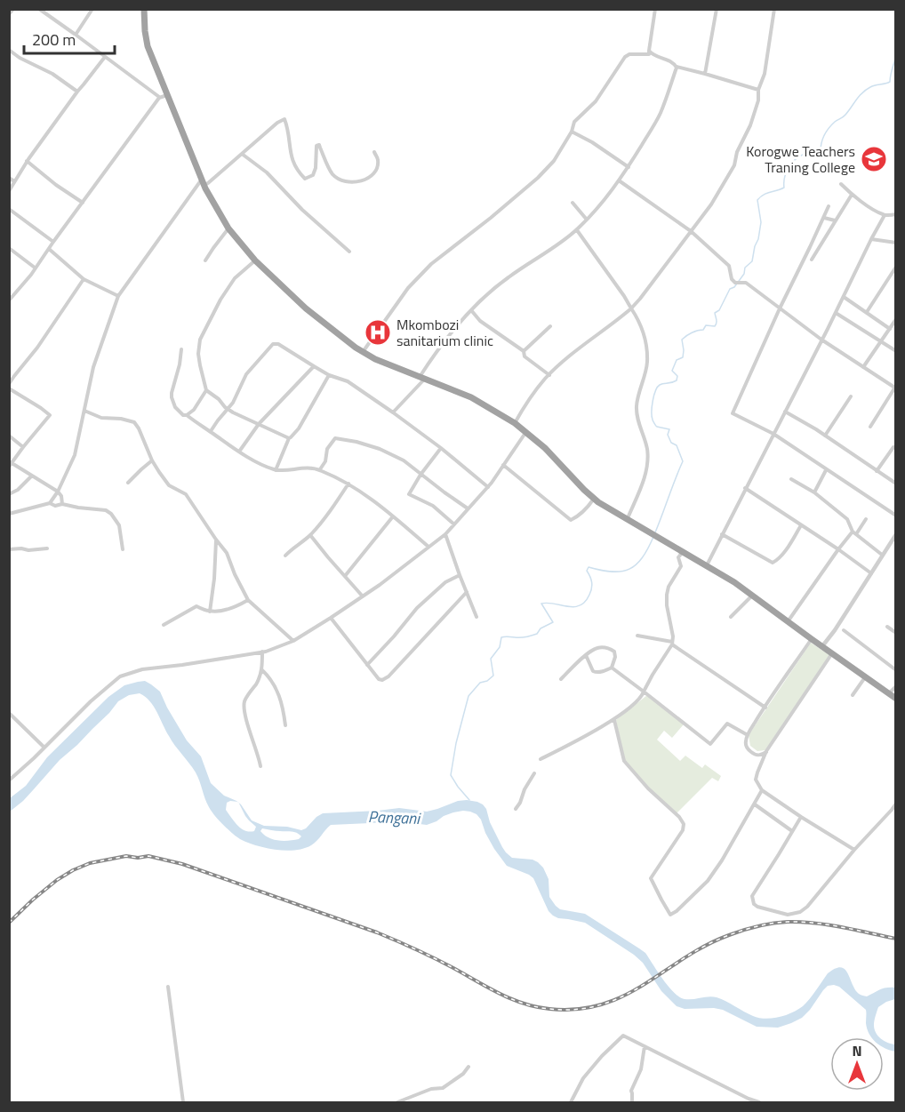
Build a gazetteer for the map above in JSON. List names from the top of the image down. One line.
{"water":["Pangani"],"places":{"school or university":["Korogwe Teachers Traning College"],"hospital":["Mkombozi sanitarium clinic"]},"scale_bar":"200 m","north":"top"}
